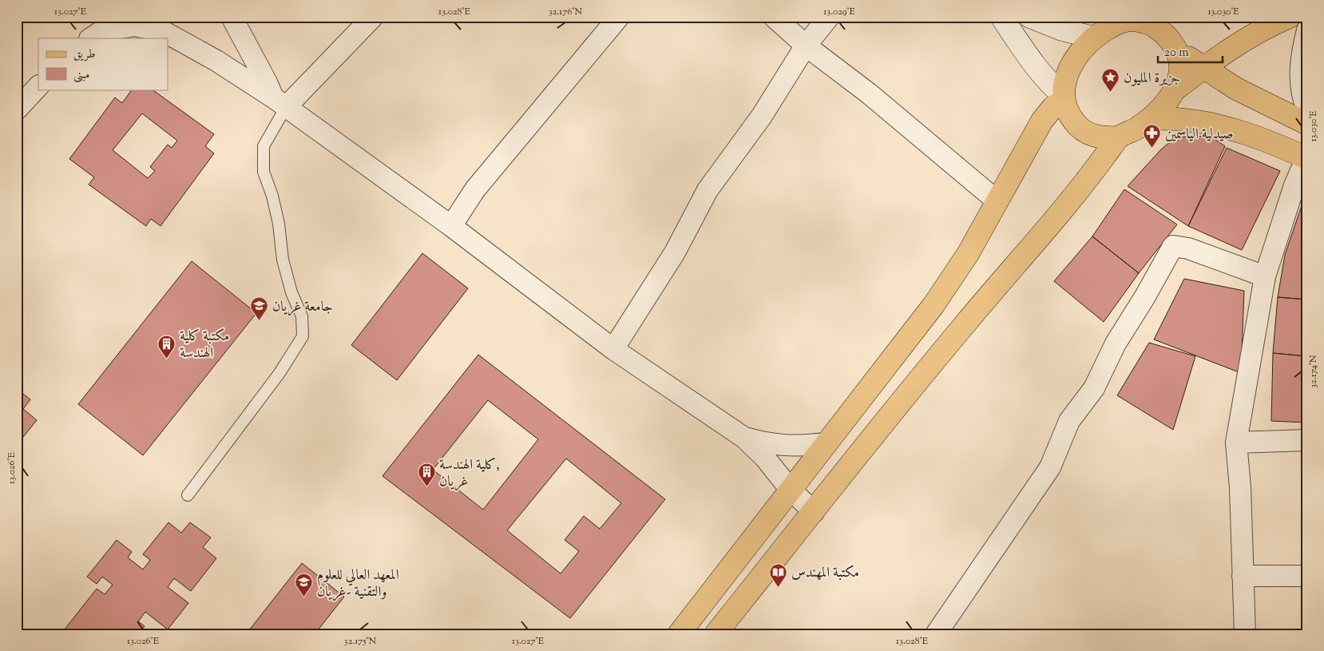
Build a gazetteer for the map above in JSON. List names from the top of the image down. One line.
{"places":{"place":["جزيرة المليون"],"pharmacy":["صيدلية الياسمين"],"school or university":["جامعة غريان","المعهد العالي للعلوم والتقنية -غريان"],"building":["مكتبة كلية الهندسة","كلية الهندسة, غريان"],"library":["مكتبة المهندس"]},"legend":["طريق","مبنى"],"scale_bar":"20 m","coordinates":["13.027°E","13.028°E","32.176°N","13.029°E","13.030°E","32.174°N","13.026°E","32.175°N"]}
